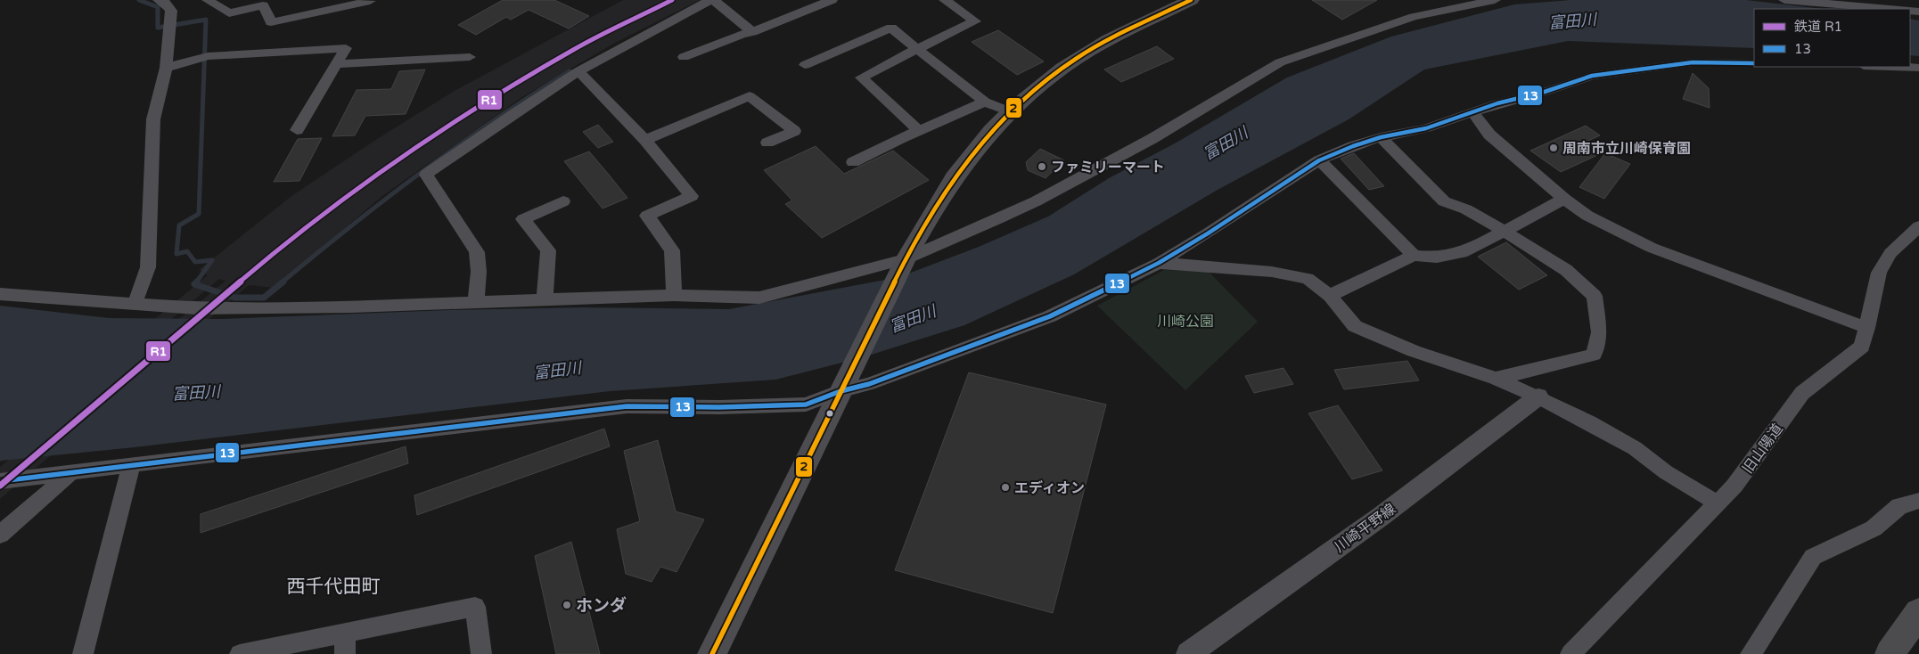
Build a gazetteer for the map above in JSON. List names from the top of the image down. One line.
{"streets":{"street":["旧山陽道","川崎平野線"]},"districts":["西千代田町"],"water":["富田川"],"parks":["川崎公園"],"places":["周南市立川崎保育園","ファミリーマート","エディオン","ホンダ"],"lines":["rail line R1","transit line 2","transit line 13"],"legend":["鉄道 R1","13"]}
